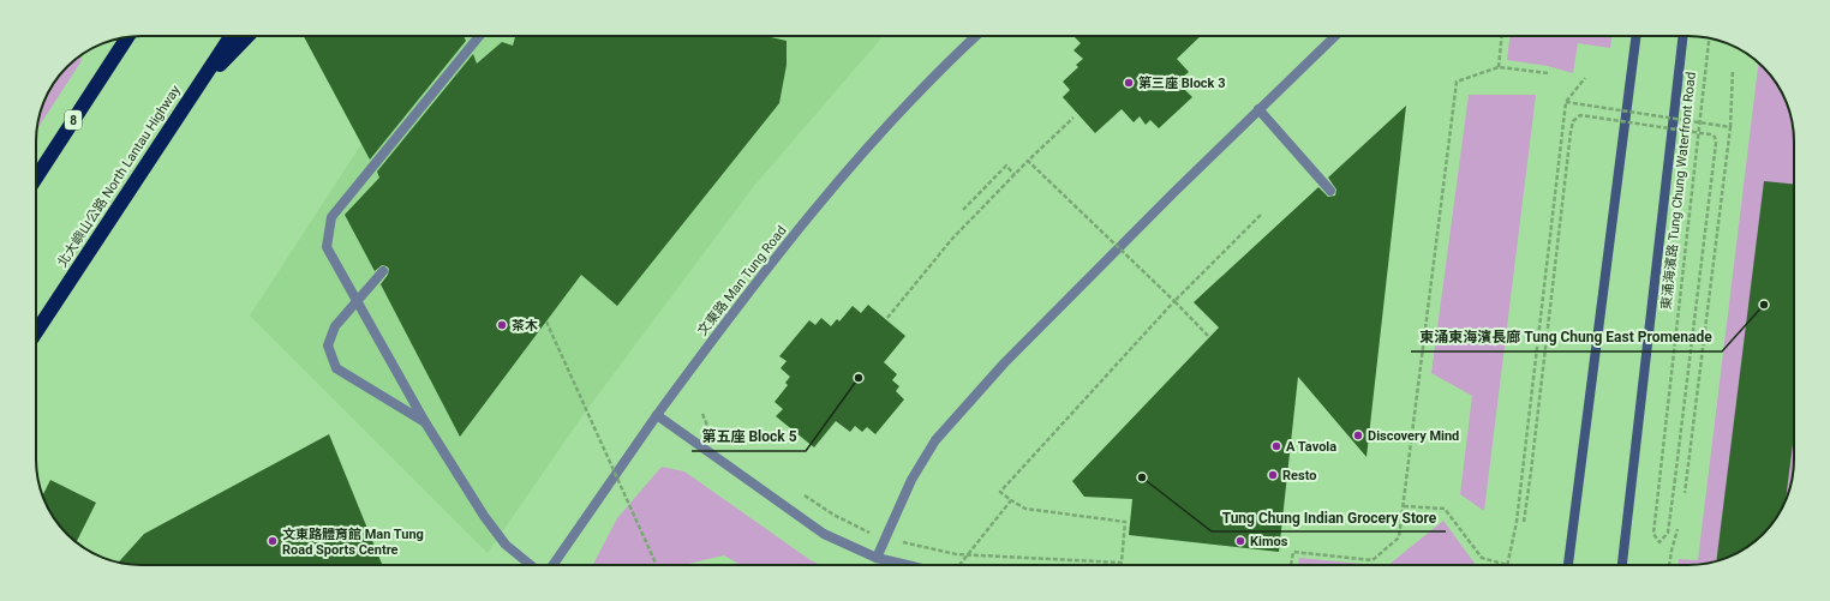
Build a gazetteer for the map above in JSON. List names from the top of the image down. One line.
{"streets":{"highway":["8","北大嶼山公路 North Lantau Highway"],"main road":["東涌海濱路 Tung Chung Waterfront Road"],"street":["文東路 Man Tung Road"]},"places":["第三座 Block 3","東涌東海濱長廊 Tung Chung East Promenade","茶木","第五座 Block 5","Discovery Mind","A Tavola","Resto","Tung Chung Indian Grocery Store","文東路體育館 Man Tung Road Sports Centre","Kimos"]}
